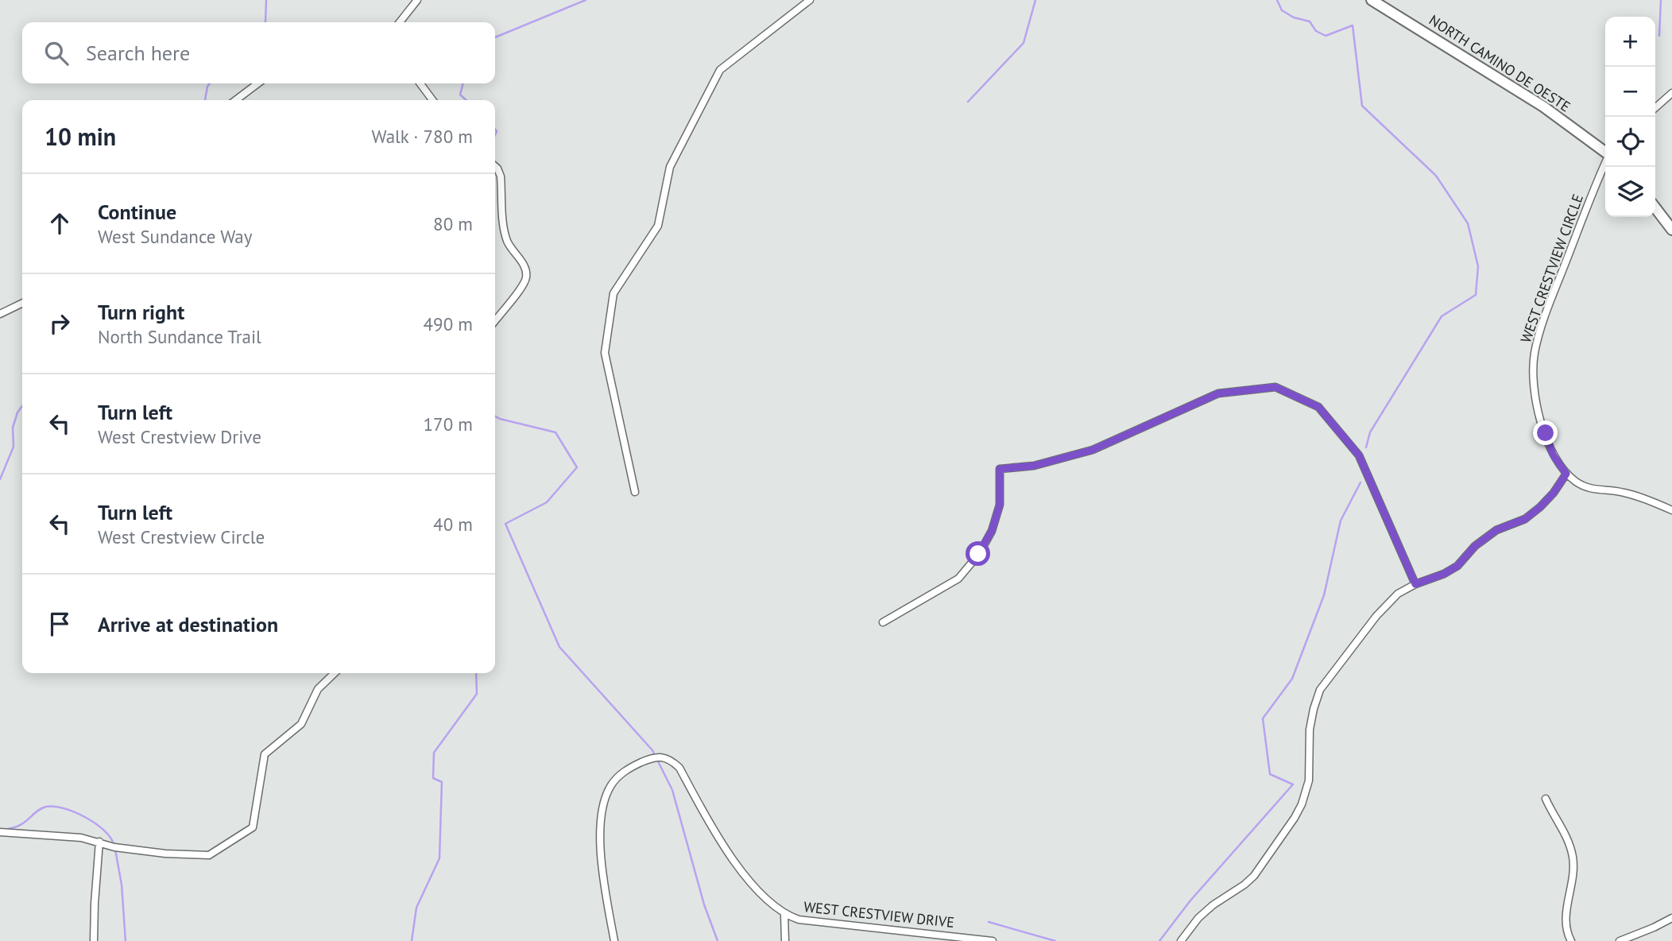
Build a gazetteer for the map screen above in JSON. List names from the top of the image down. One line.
{"streets":{"street":["NORTH CAMINO DE OESTE","WEST CRESTVIEW CIRCLE","WEST CRESTVIEW DRIVE"]},"page":{"map_buttons":["+","−"],"search":"Search here","heading":["10 min","Walk · 780 m"],"list":[["Continue","West Sundance Way","80 m"],["Turn right","North Sundance Trail","490 m"],["Turn left","West Crestview Drive","170 m"],["Turn left","West Crestview Circle","40 m"],"Arrive at destination"]}}
